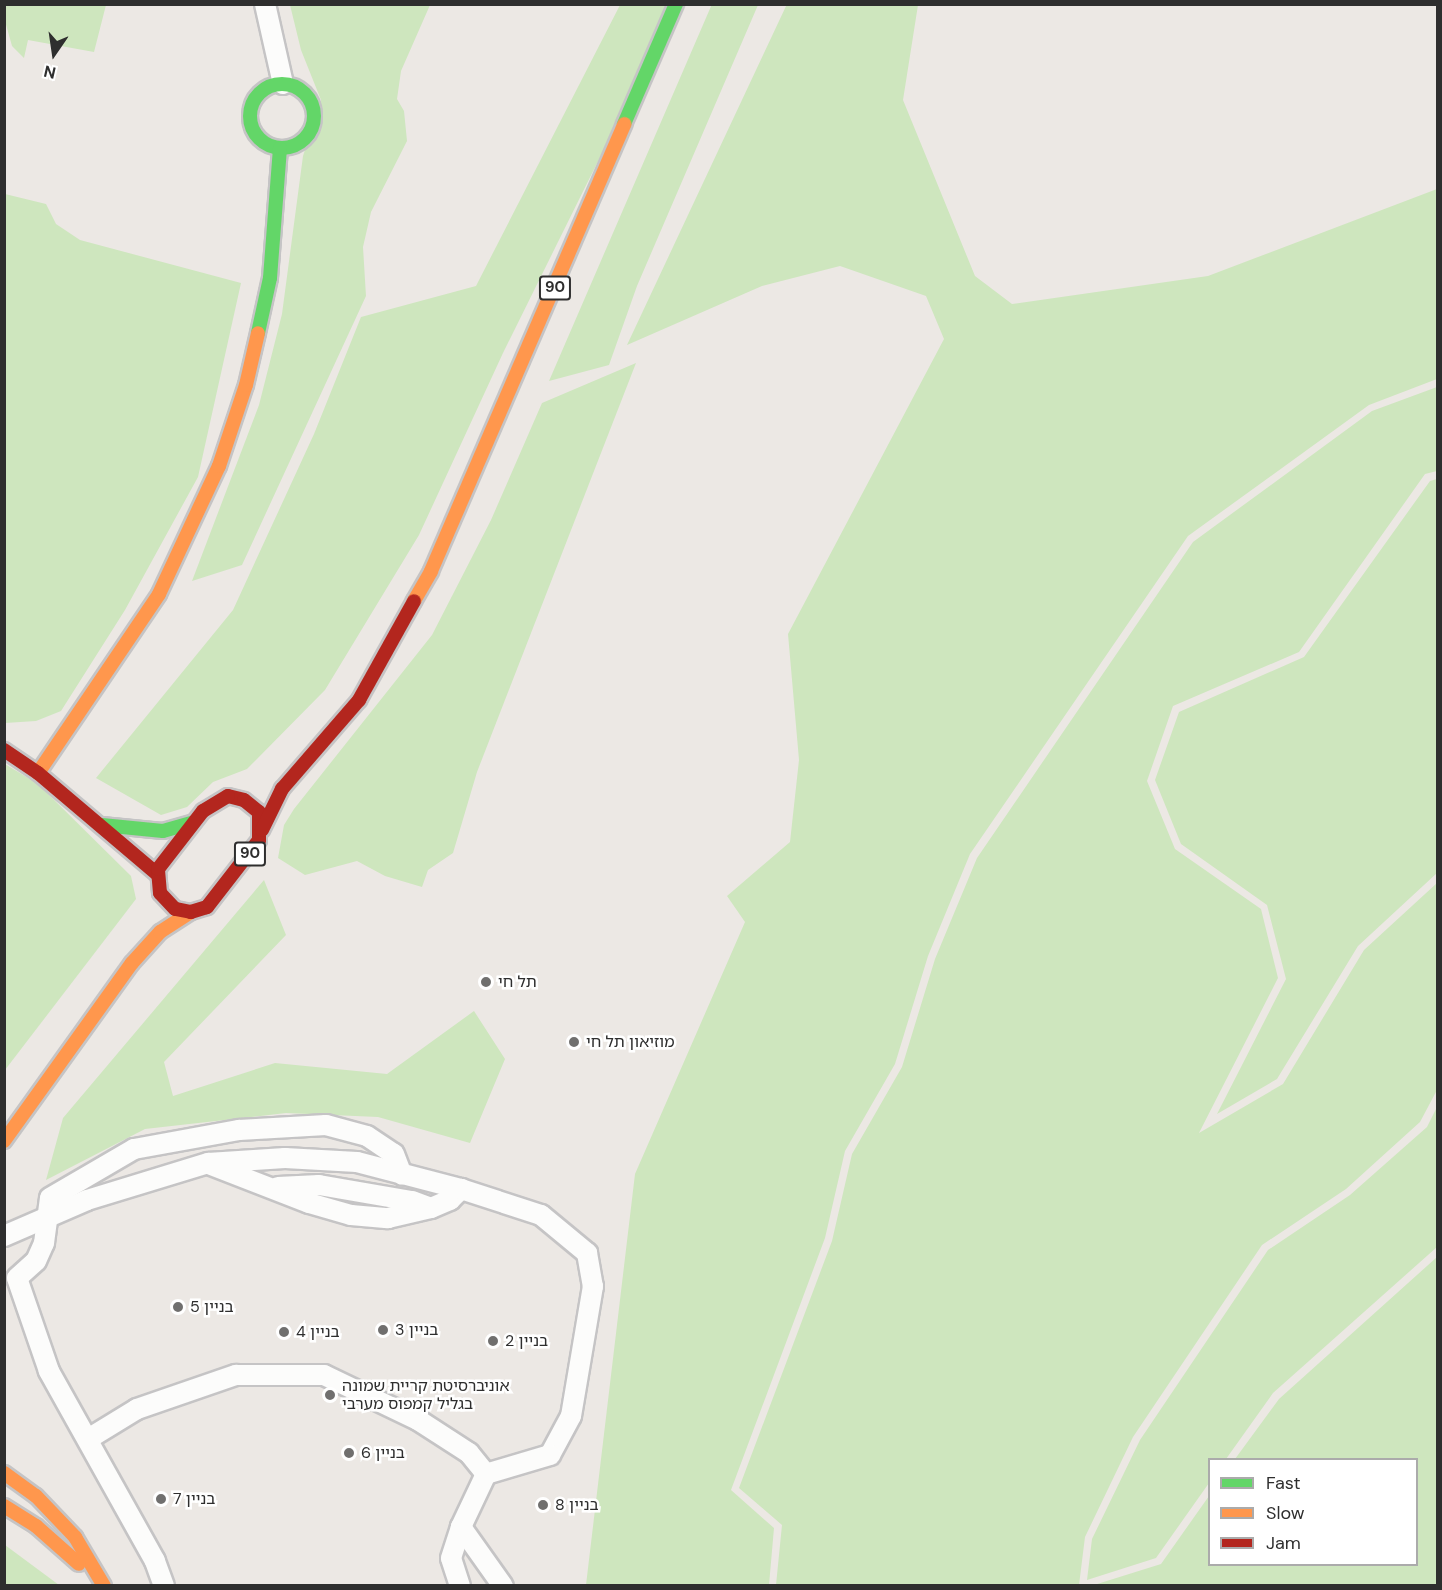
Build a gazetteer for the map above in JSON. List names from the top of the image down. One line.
{"streets":{"main road":["90"]},"places":["תל חי","מוזיאון תל חי","בניין 5","בניין 3","בניין 4","בניין 2","אוניברסיטת קריית שמונה בגליל קמפוס מערבי","בניין 6","בניין 7","בניין 8"],"legend":["Fast","Slow","Jam"],"north":"bottom"}
